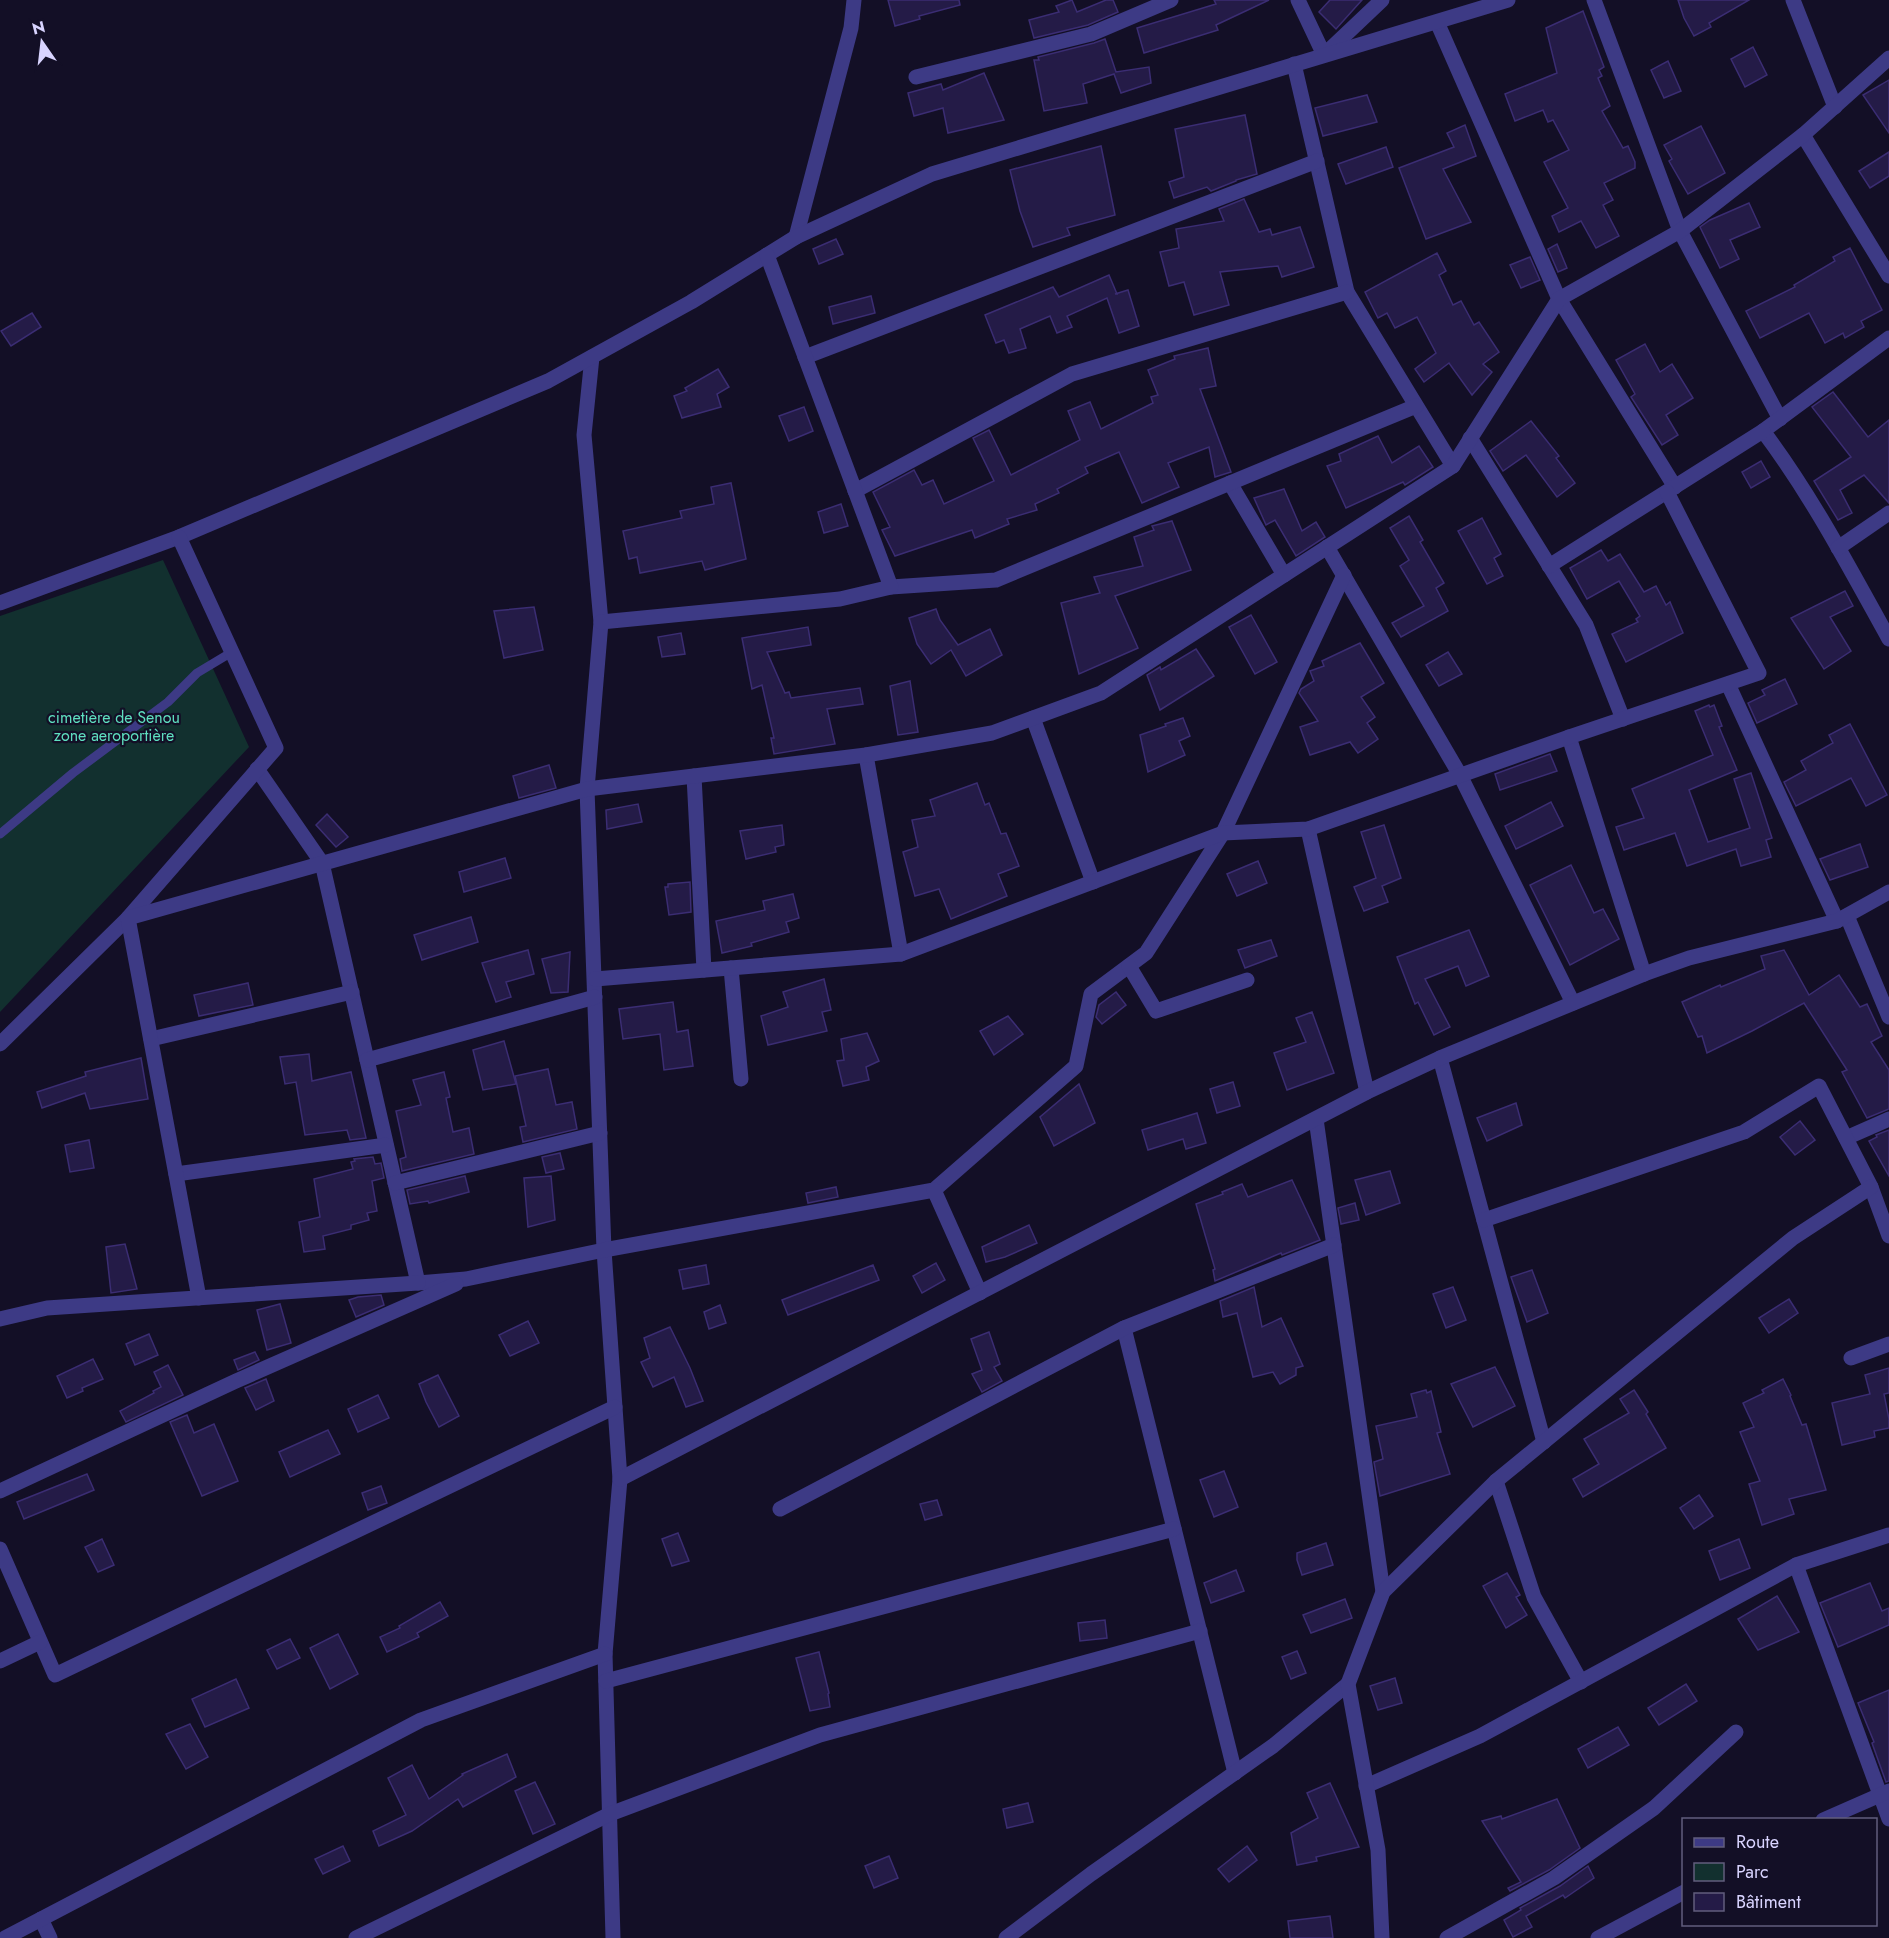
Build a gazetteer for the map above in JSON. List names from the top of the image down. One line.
{"parks":["cimetière de Senou zone aeroportière"],"legend":["Route","Parc","Bâtiment"],"north":"top"}
